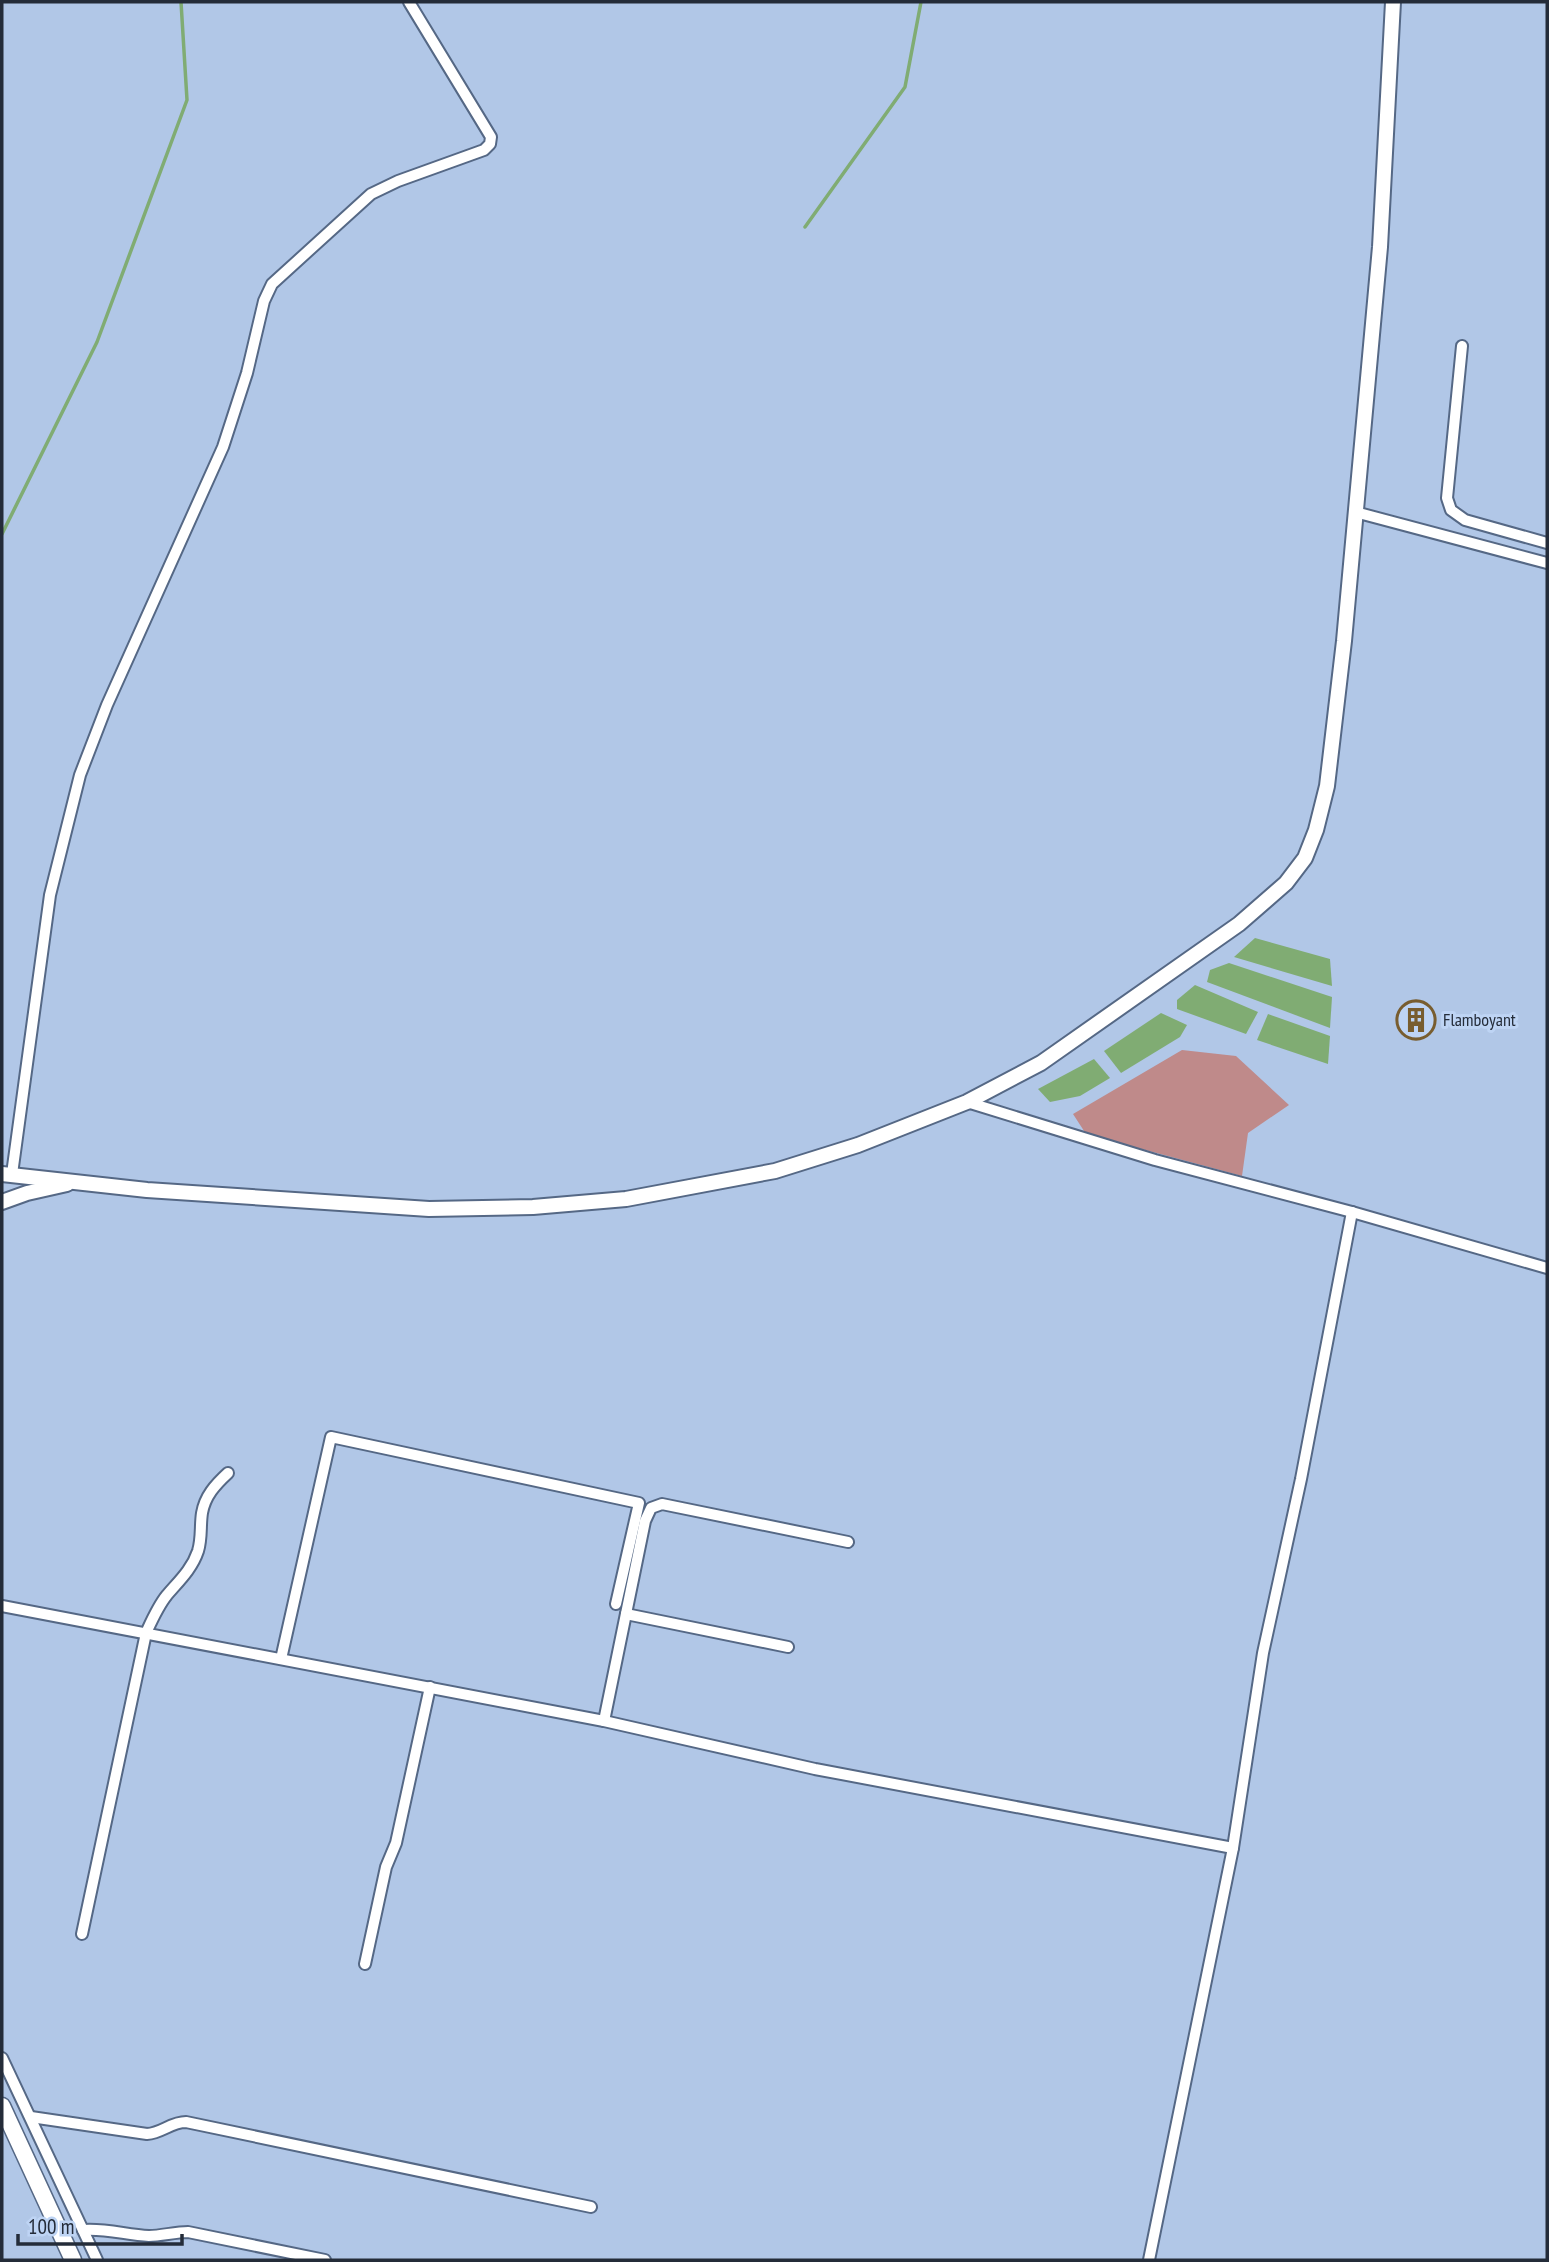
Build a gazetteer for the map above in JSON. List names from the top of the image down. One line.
{"places":{"building":["Flamboyant"]},"scale_bar":"100 m"}
